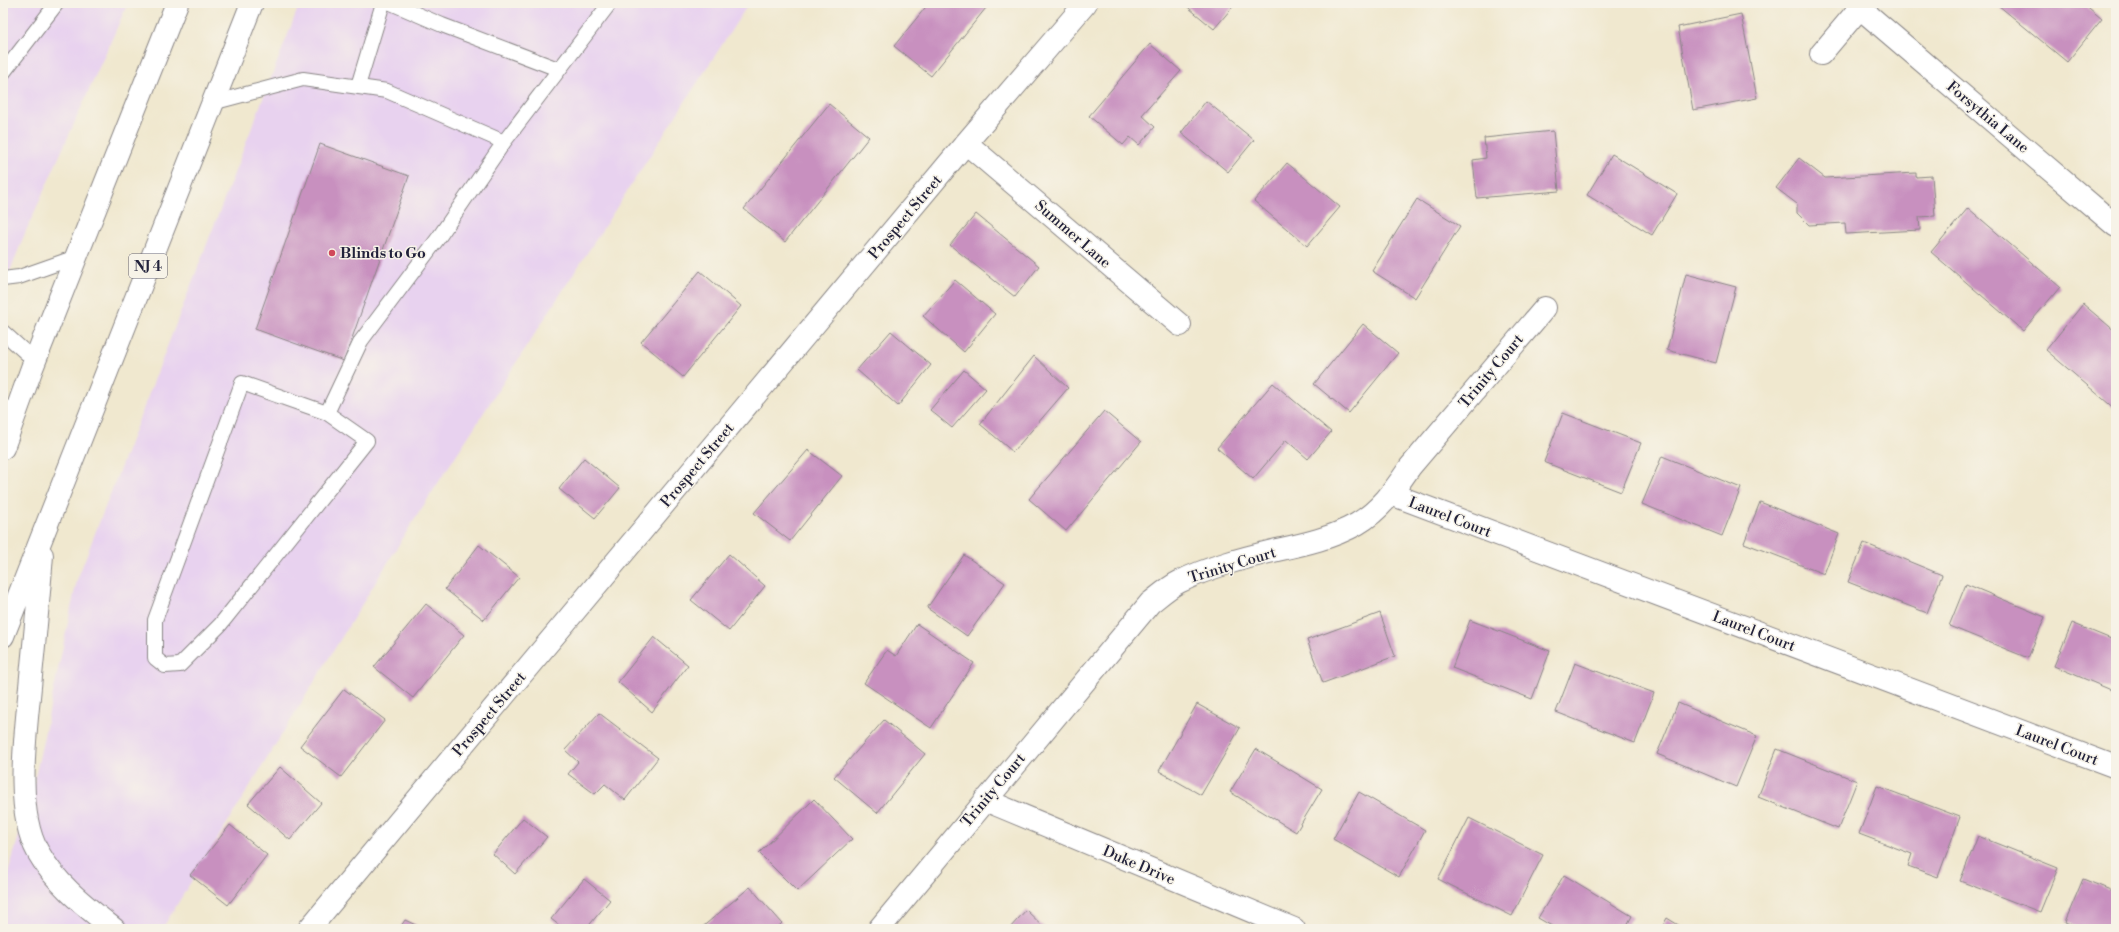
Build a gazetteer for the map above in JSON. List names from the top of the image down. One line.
{"streets":{"main road":["Forsythia Lane","Prospect Street","Summer Lane","NJ 4","Trinity Court","Laurel Court","Duke Drive"]},"crossings":[["Prospect Street","Summer Lane"],["Trinity Court","Laurel Court"],["Trinity Court","Duke Drive"]],"places":["Blinds to Go"]}
